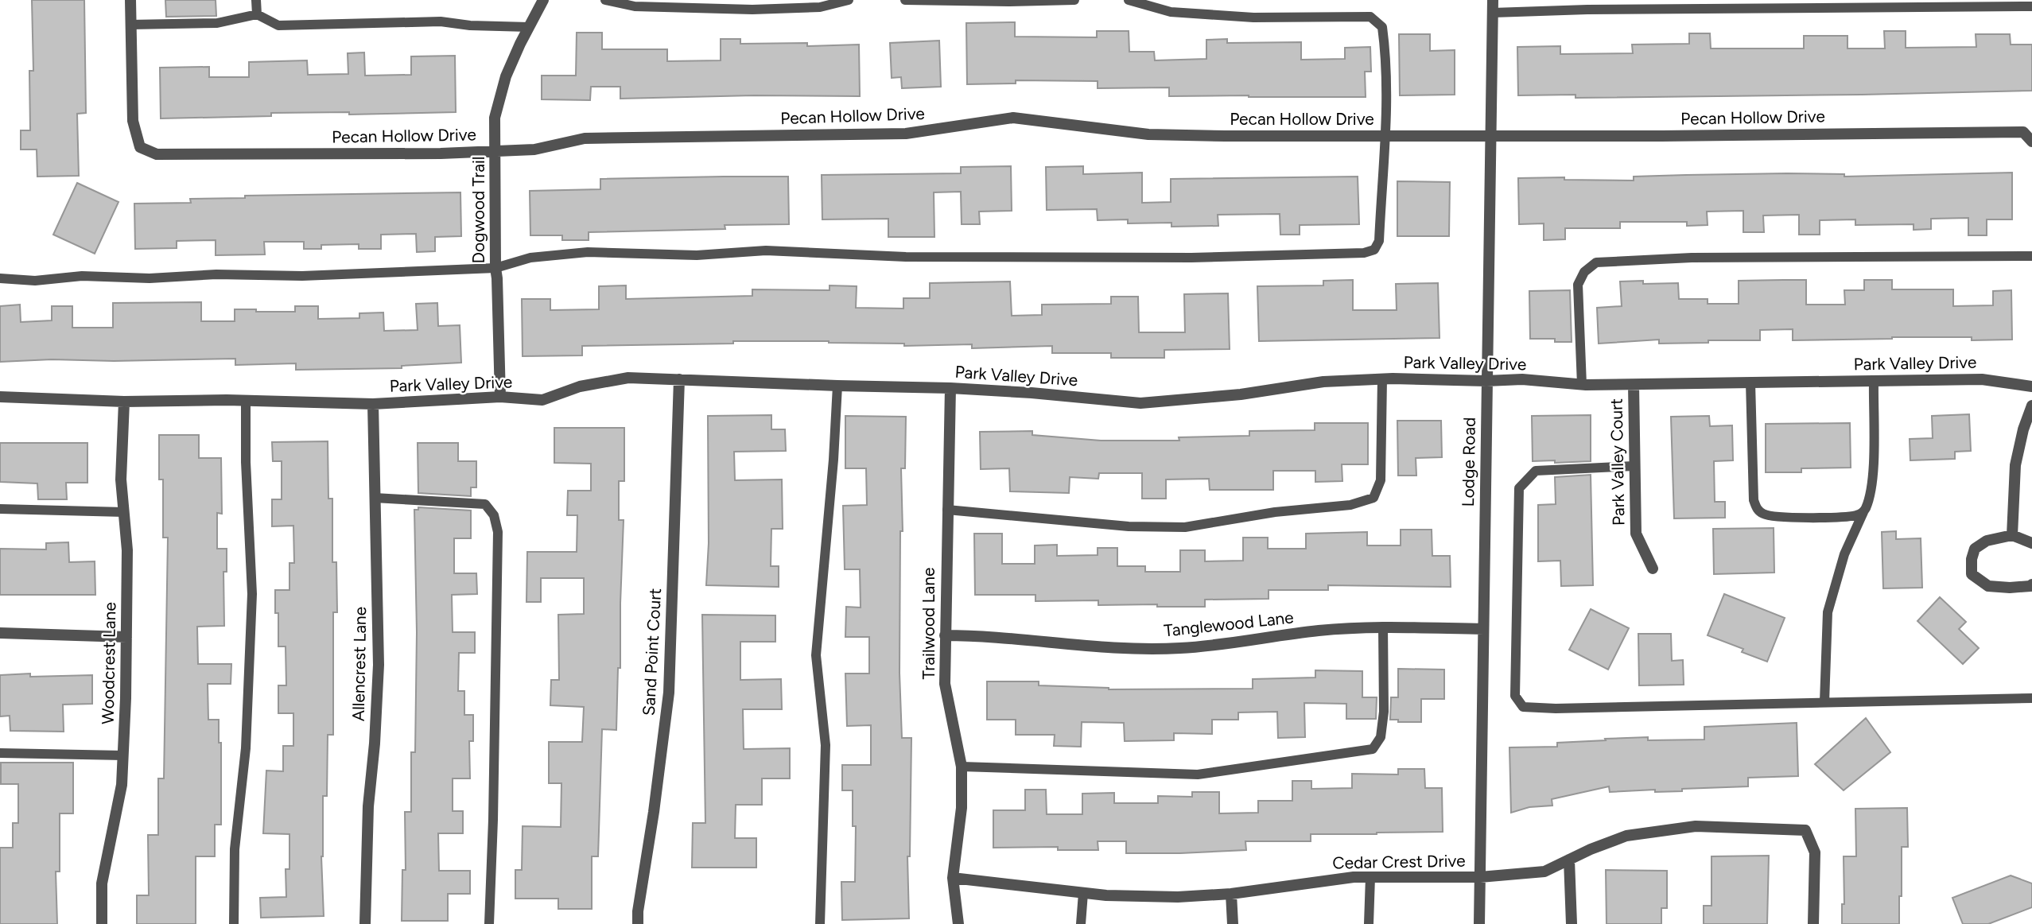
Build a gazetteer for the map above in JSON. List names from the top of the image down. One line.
{"streets":{"street":["Pecan Hollow Drive","Dogwood Trail","Park Valley Drive","Lodge Road","Park Valley Court","Trailwood Lane","Tanglewood Lane","Sand Point Court","Woodcrest Lane","Allencrest Lane","Cedar Crest Drive"]},"crossings":[["Pecan Hollow Drive","Dogwood Trail"],["Pecan Hollow Drive","Lodge Road"],["Dogwood Trail","Park Valley Drive"],["Park Valley Drive","Lodge Road"],["Park Valley Drive","Park Valley Court"],["Park Valley Drive","Trailwood Lane"],["Park Valley Drive","Sand Point Court"],["Park Valley Drive","Woodcrest Lane"],["Park Valley Drive","Allencrest Lane"],["Lodge Road","Tanglewood Lane"],["Lodge Road","Cedar Crest Drive"],["Trailwood Lane","Tanglewood Lane"],["Trailwood Lane","Cedar Crest Drive"]]}
